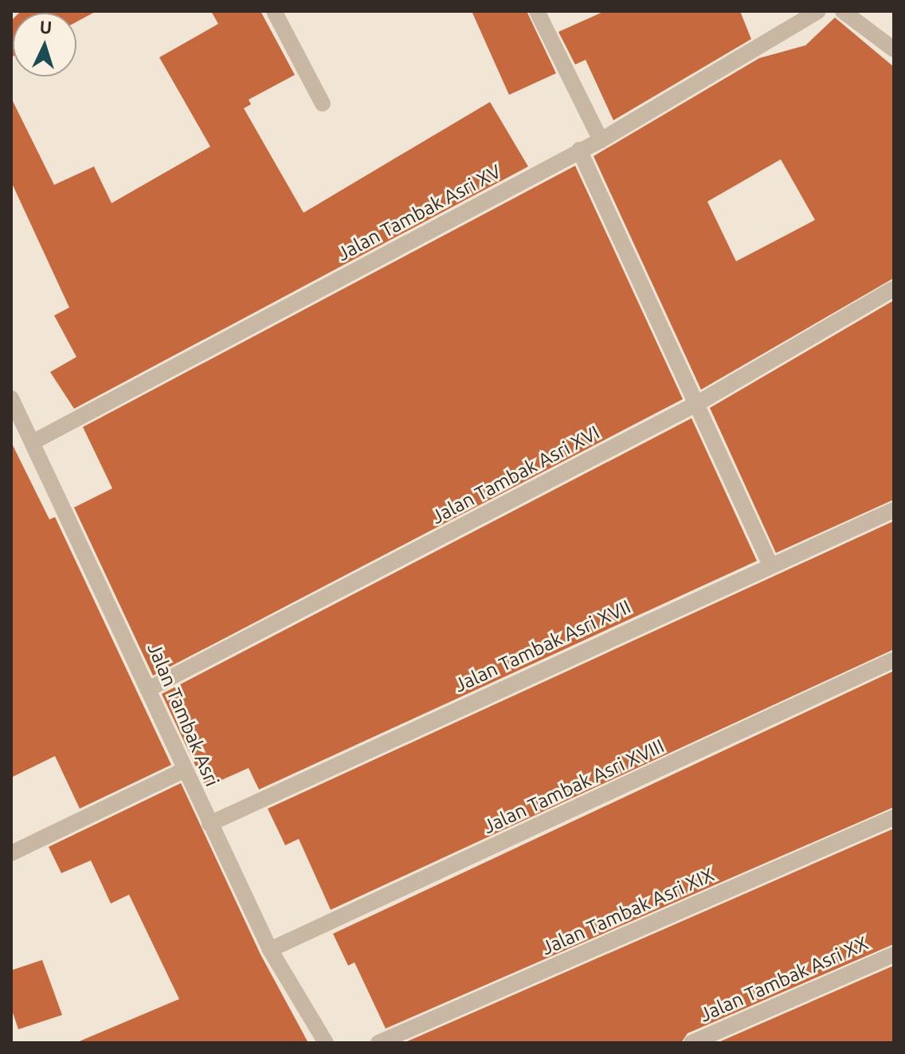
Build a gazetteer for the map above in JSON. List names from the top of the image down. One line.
{"streets":{"street":["Jalan Tambak Asri XV","Jalan Tambak Asri XVI","Jalan Tambak Asri XVII","Jalan Tambak Asri","Jalan Tambak Asri XVIII","Jalan Tambak Asri XIX","Jalan Tambak Asri XX"]},"crossings":[["Jalan Tambak Asri XV","Jalan Tambak Asri"],["Jalan Tambak Asri XVI","Jalan Tambak Asri"],["Jalan Tambak Asri XVII","Jalan Tambak Asri"],["Jalan Tambak Asri","Jalan Tambak Asri XVIII"]],"north":"top"}
